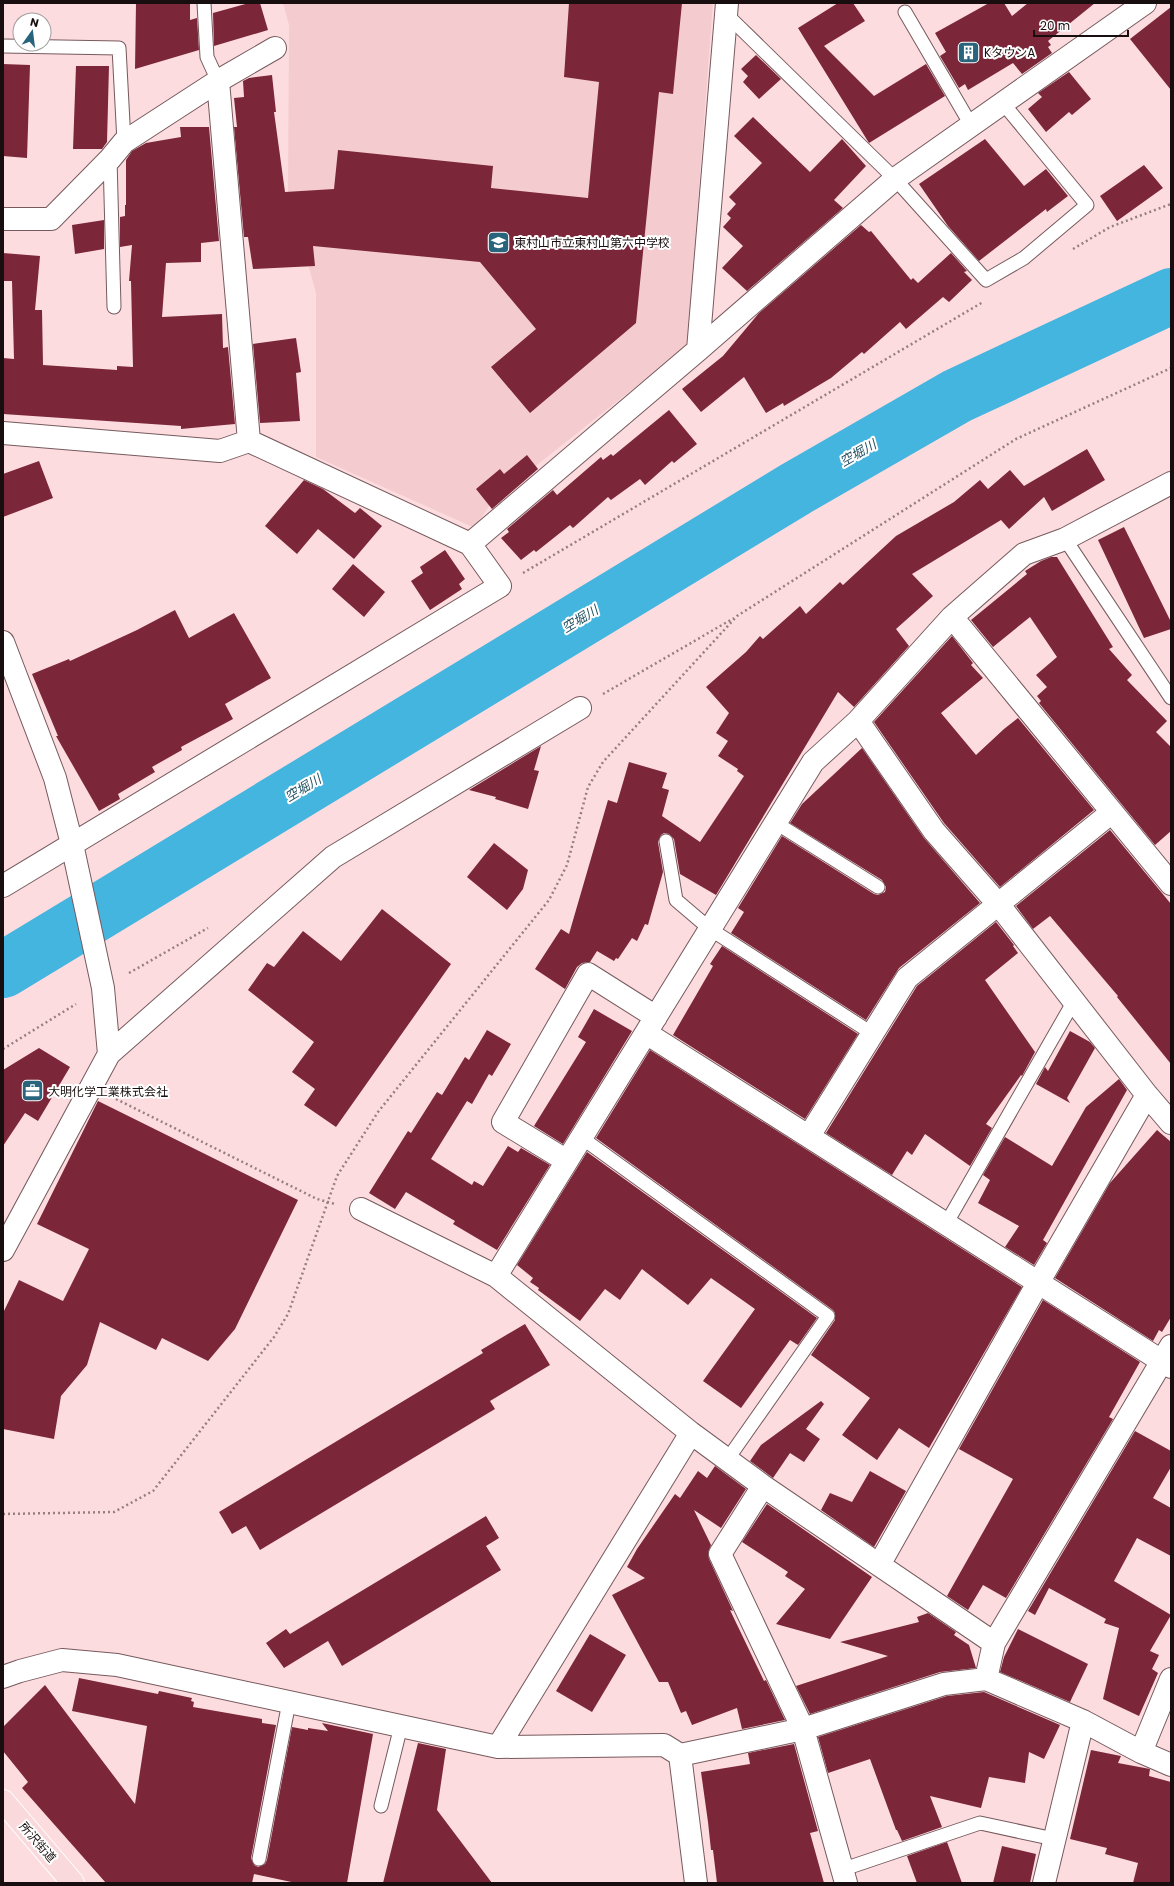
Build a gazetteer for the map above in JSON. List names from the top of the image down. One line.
{"streets":{"main road":["所沢街道"]},"water":["空堀川"],"places":{"building":["KタウンA"],"school or university":["東村山市立東村山第六中学校"],"office":["大明化学工業株式会社"]},"scale_bar":"20 m","north":"top"}
